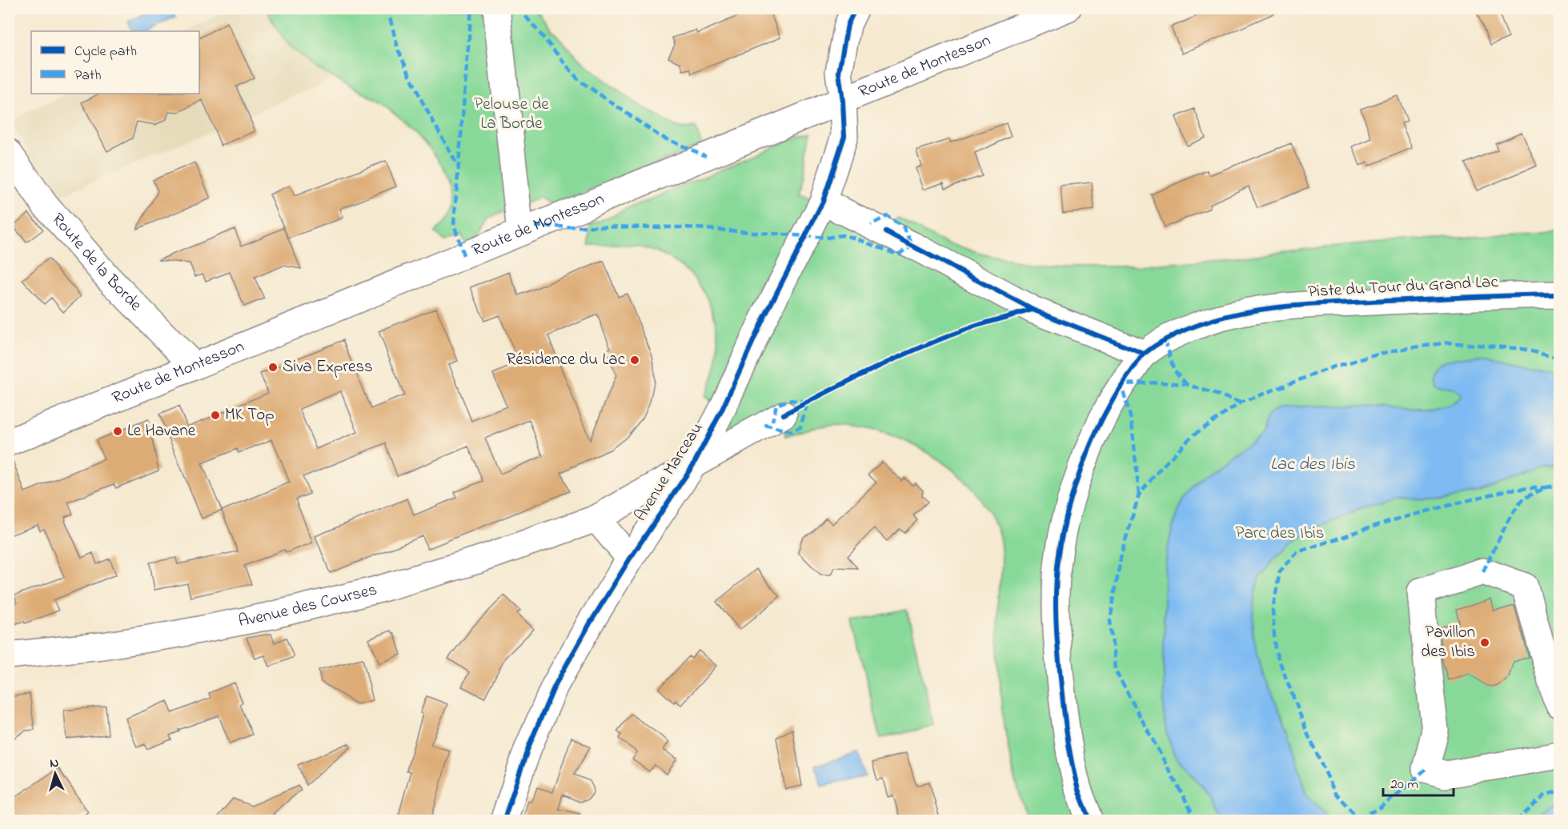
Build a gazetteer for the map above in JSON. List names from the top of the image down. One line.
{"streets":{"street":["Route de Montesson","Route de la Borde","Piste du Tour du Grand Lac","Avenue Marceau","Avenue des Courses"]},"crossings":[["Route de Montesson","Route de la Borde"],["Route de Montesson","Avenue Marceau"],["Avenue Marceau","Avenue des Courses"]],"water":["Lac des Ibis"],"parks":["Pelouse de La Borde","Parc des Ibis"],"places":["Résidence du Lac","Siva Express","MK Top","Le Havane","Pavillon des Ibis"],"legend":["Cycle path","Path"],"scale_bar":"20 m","north":"top"}
